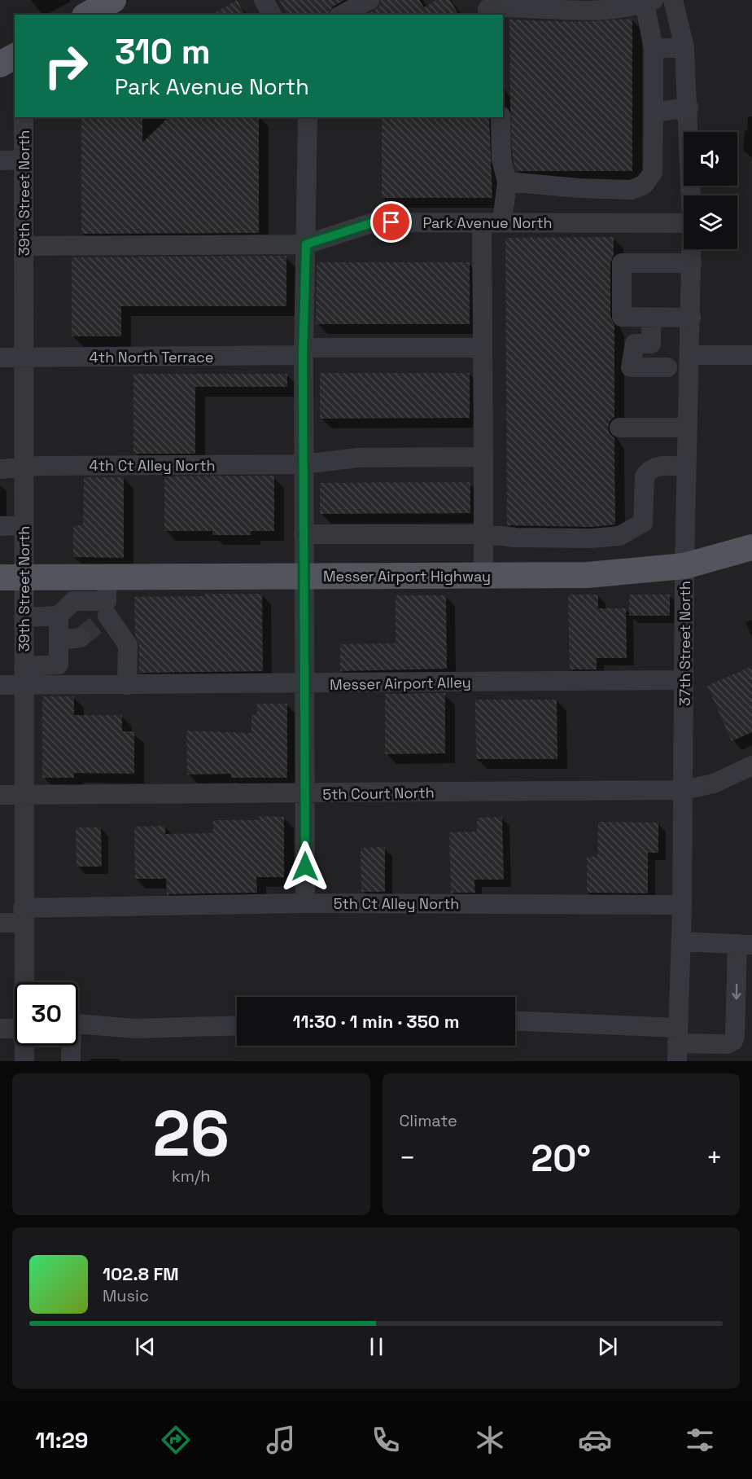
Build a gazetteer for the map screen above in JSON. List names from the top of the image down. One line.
{"streets":{"main road":["Messer Airport Highway"],"street":["39th Street North","Park Avenue North","4th North Terrace","4th Ct Alley North","37th Street North","Messer Airport Alley","5th Court North","5th Ct Alley North"]},"crossings":[["39th Street North","Park Avenue North"],["39th Street North","4th North Terrace"],["39th Street North","4th Ct Alley North"],["39th Street North","Messer Airport Highway"],["39th Street North","Messer Airport Alley"],["39th Street North","5th Court North"],["39th Street North","5th Ct Alley North"],["Messer Airport Highway","37th Street North"],["37th Street North","Messer Airport Alley"],["37th Street North","5th Court North"],["37th Street North","5th Ct Alley North"]],"page":{"turn":["310 m","Park Avenue North"],"limit":"30","trip":"11:30 · 1 min · 350 m","tile":[["26","km/h"],"Climate"],"heat":["−","20°","+"],"song":["102.8 FM","Music"],"tabs":"11:29"}}
